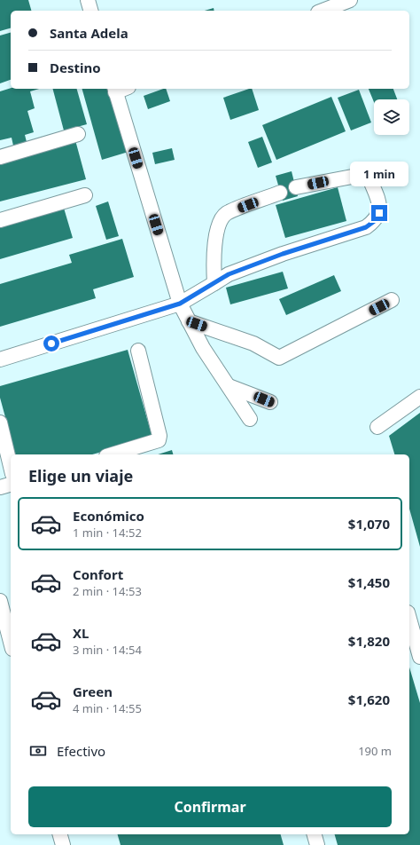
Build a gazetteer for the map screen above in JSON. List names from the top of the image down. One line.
{"page":{"banner":["Santa Adela","Destino"],"bubble":"1 min","heading":"Elige un viaje","list":[{"name":"Económico","note":"1 min · 14:52","value":"$1,070"},{"name":"Confort","note":"2 min · 14:53","value":"$1,450"},{"name":"XL","note":"3 min · 14:54","value":"$1,820"},{"name":"Green","note":"4 min · 14:55","value":"$1,620"}],"pay":["Efectivo","190 m"],"buttons":"Confirmar"}}
